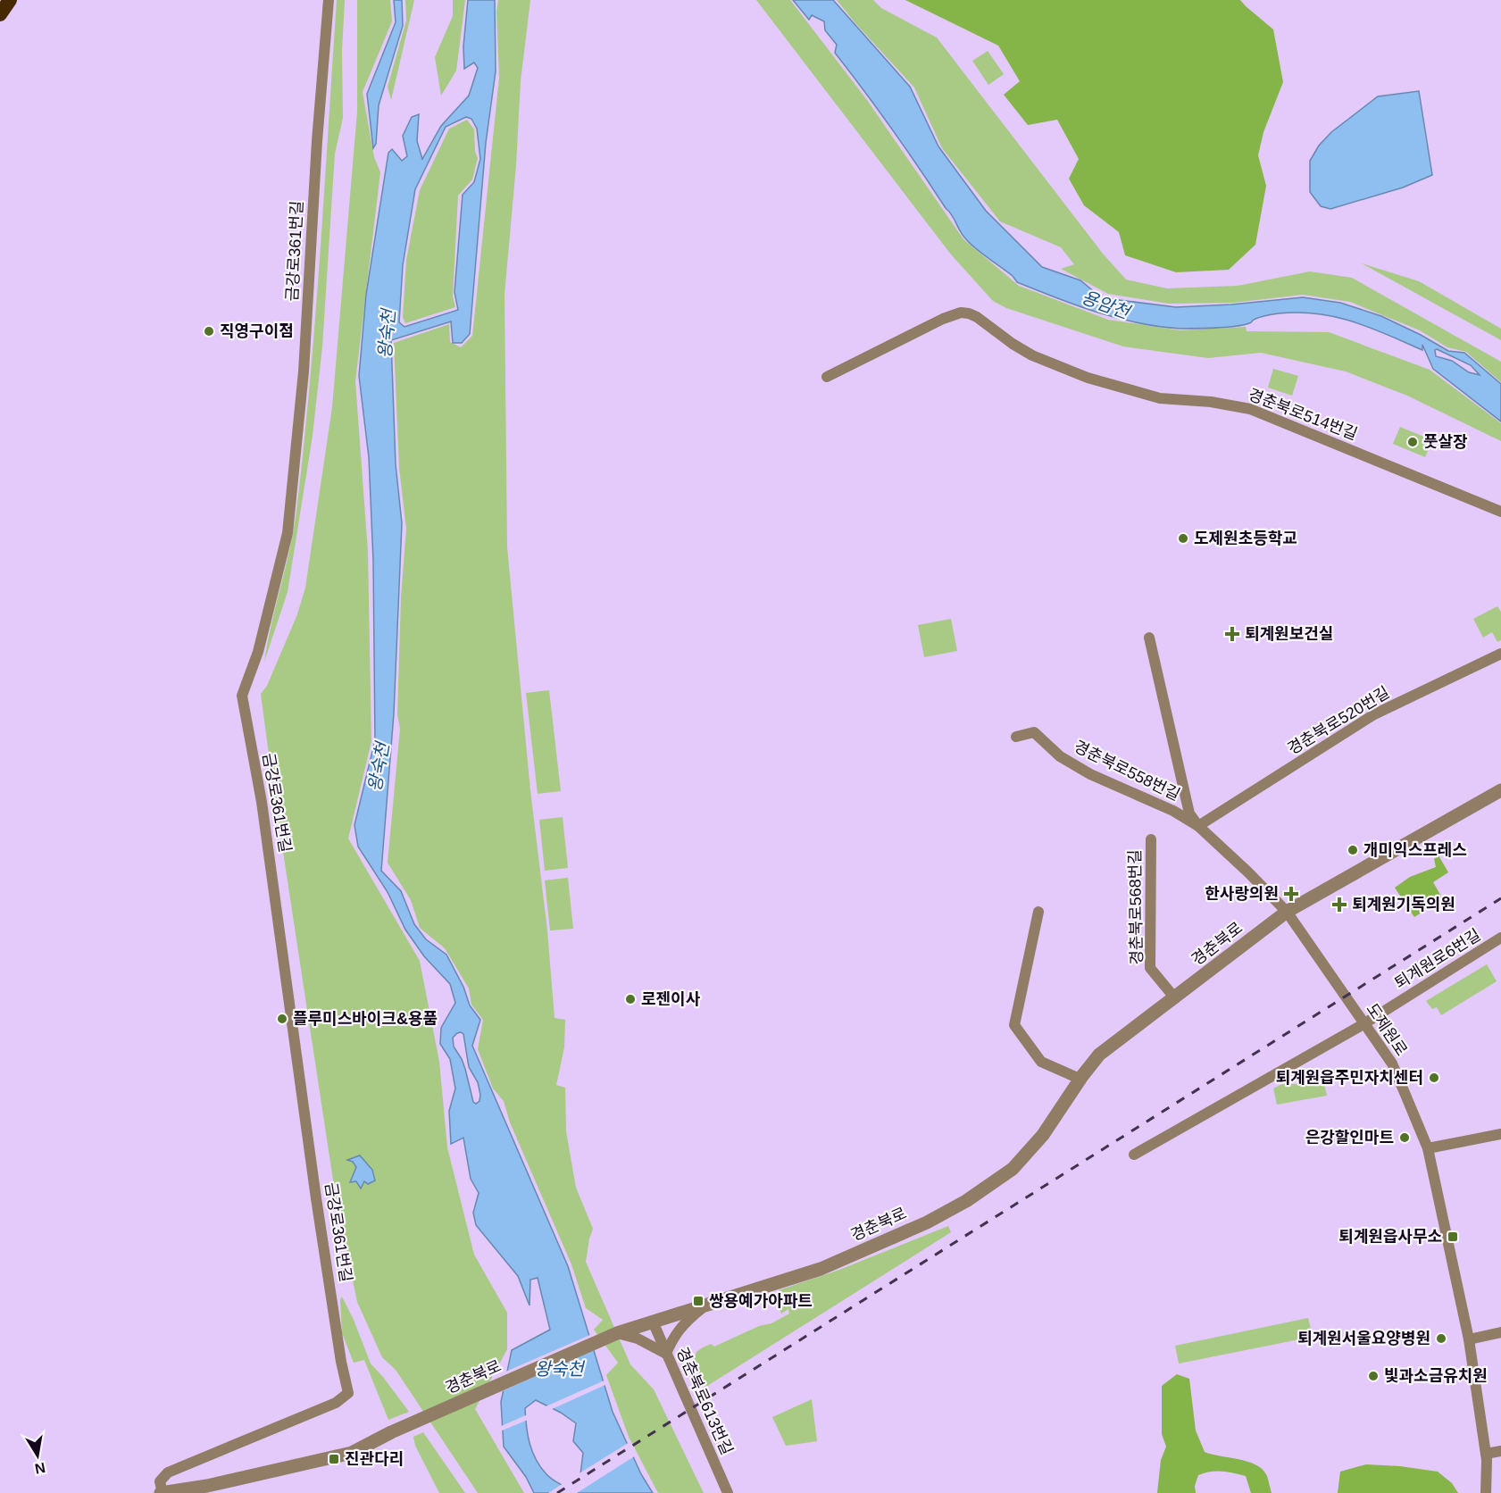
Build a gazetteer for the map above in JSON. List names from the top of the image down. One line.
{"streets":{"street":["금강로361번길","경춘북로514번길","경춘북로520번길","경춘북로558번길","경춘북로568번길","경춘북로","퇴계원로6번길","도제원로","경춘북로613번길"]},"crossings":[["금강로361번길","경춘북로"],["경춘북로520번길","경춘북로558번길"],["경춘북로520번길","도제원로"],["경춘북로558번길","도제원로"],["경춘북로568번길","경춘북로"],["경춘북로","도제원로"],["경춘북로","경춘북로613번길"],["퇴계원로6번길","도제원로"]],"water":["용암천","왕숙천"],"places":{"other":["직영구이점","풋살장","도제원초등학교","개미익스프레스","로젠이사","플루미스바이크&용품","퇴계원읍주민자치센터","은강할인마트","퇴계원서울요양병원","빛과소금유치원"],"health":["퇴계원보건실","한사랑의원","퇴계원기독의원"],"transit":["퇴계원읍사무소","쌍용예가아파트","진관다리"]},"north":"bottom"}
